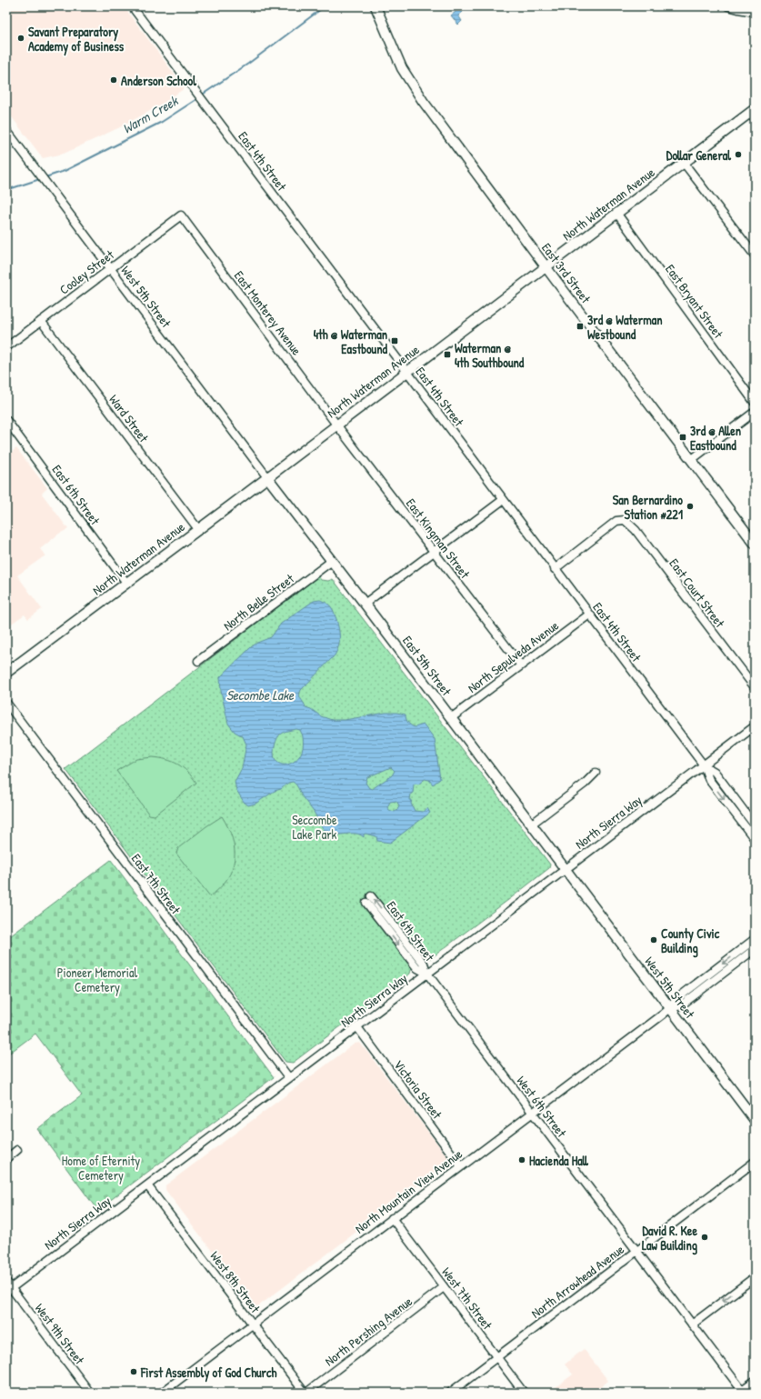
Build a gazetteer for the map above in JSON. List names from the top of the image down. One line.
{"streets":{"main road":["North Waterman Avenue","East 3rd Street","West 5th Street","East 5th Street"],"street":["East 4th Street","Cooley Street","East Bryant Street","East Monterey Avenue","Ward Street","East 6th Street","East Kingman Street","East Court Street","North Belle Street","North Sepulveda Avenue","North Sierra Way","East 7th Street","Victoria Street","West 6th Street","North Mountain View Avenue","North Arrowhead Avenue","West 8th Street","West 7th Street","North Pershing Avenue","West 9th Street"]},"crossings":[["East 4th Street","North Waterman Avenue"],["East 4th Street","East Court Street"],["East 4th Street","North Sepulveda Avenue"],["East 4th Street","North Sierra Way"],["North Waterman Avenue","East 3rd Street"],["North Waterman Avenue","West 5th Street"],["North Waterman Avenue","East Bryant Street"],["North Waterman Avenue","East Monterey Avenue"],["North Waterman Avenue","Ward Street"],["North Waterman Avenue","East 6th Street"],["North Waterman Avenue","East Kingman Street"],["North Waterman Avenue","East 5th Street"],["Cooley Street","West 5th Street"],["Cooley Street","East Monterey Avenue"],["Cooley Street","Ward Street"],["West 5th Street","East 5th Street"],["West 5th Street","North Sierra Way"],["West 5th Street","North Mountain View Avenue"],["East Monterey Avenue","East Kingman Street"],["East 6th Street","North Sierra Way"],["East 6th Street","West 6th Street"],["East Kingman Street","North Sepulveda Avenue"],["North Belle Street","East 5th Street"],["North Sepulveda Avenue","East 5th Street"],["East 5th Street","North Sierra Way"],["North Sierra Way","East 7th Street"],["North Sierra Way","Victoria Street"],["North Sierra Way","West 6th Street"],["North Sierra Way","West 8th Street"],["North Sierra Way","West 9th Street"],["Victoria Street","North Mountain View Avenue"],["West 6th Street","North Mountain View Avenue"],["West 6th Street","North Arrowhead Avenue"],["North Mountain View Avenue","West 8th Street"],["North Mountain View Avenue","West 7th Street"],["North Arrowhead Avenue","West 7th Street"],["West 8th Street","North Pershing Avenue"],["West 7th Street","North Pershing Avenue"]],"water":["Warm Creek","Secombe Lake"],"parks":["Seccombe Lake Park","Pioneer Memorial Cemetery","Home of Eternity Cemetery"],"places":{"other":["Savant Preparatory Academy of Business","Anderson School","Dollar General","San Bernardino Station #221","County Civic Building","Hacienda Hall","David R. Kee Law Building","First Assembly of God Church"],"transit":["3rd @ Waterman Westbound","4th @ Waterman Eastbound","Waterman @ 4th Southbound","3rd @ Allen Eastbound"]}}
